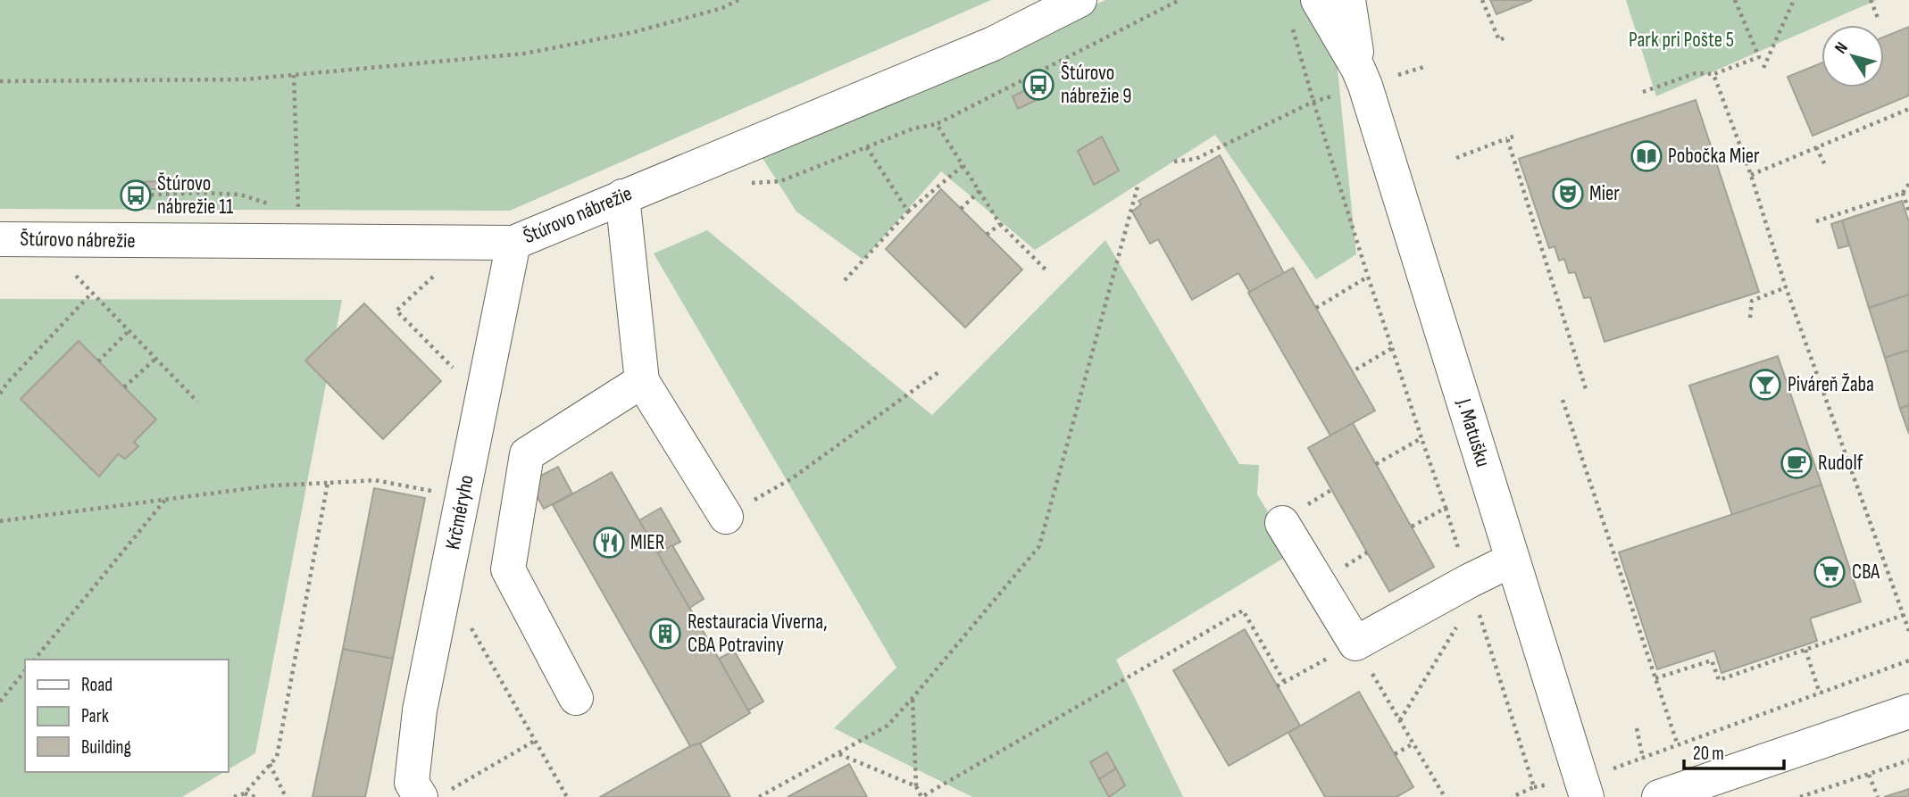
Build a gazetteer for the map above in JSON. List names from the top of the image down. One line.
{"streets":{"street":["Štúrovo nábrežie","J. Matušku","Krčméryho"]},"crossings":[["Štúrovo nábrežie","Krčméryho"]],"parks":["Park pri Pošte 5"],"places":{"bus stop":["Štúrovo nábrežie 9","Štúrovo nábrežie 11"],"library":["Pobočka Mier"],"theatre":["Mier"],"bar":["Piváreň Žaba"],"cafe":["Rudolf"],"restaurant":["MIER"],"supermarket":["CBA"],"building":["Restauracia Viverna, CBA Potraviny"]},"legend":["Road","Park","Building"],"scale_bar":"20 m","north":"top left"}
